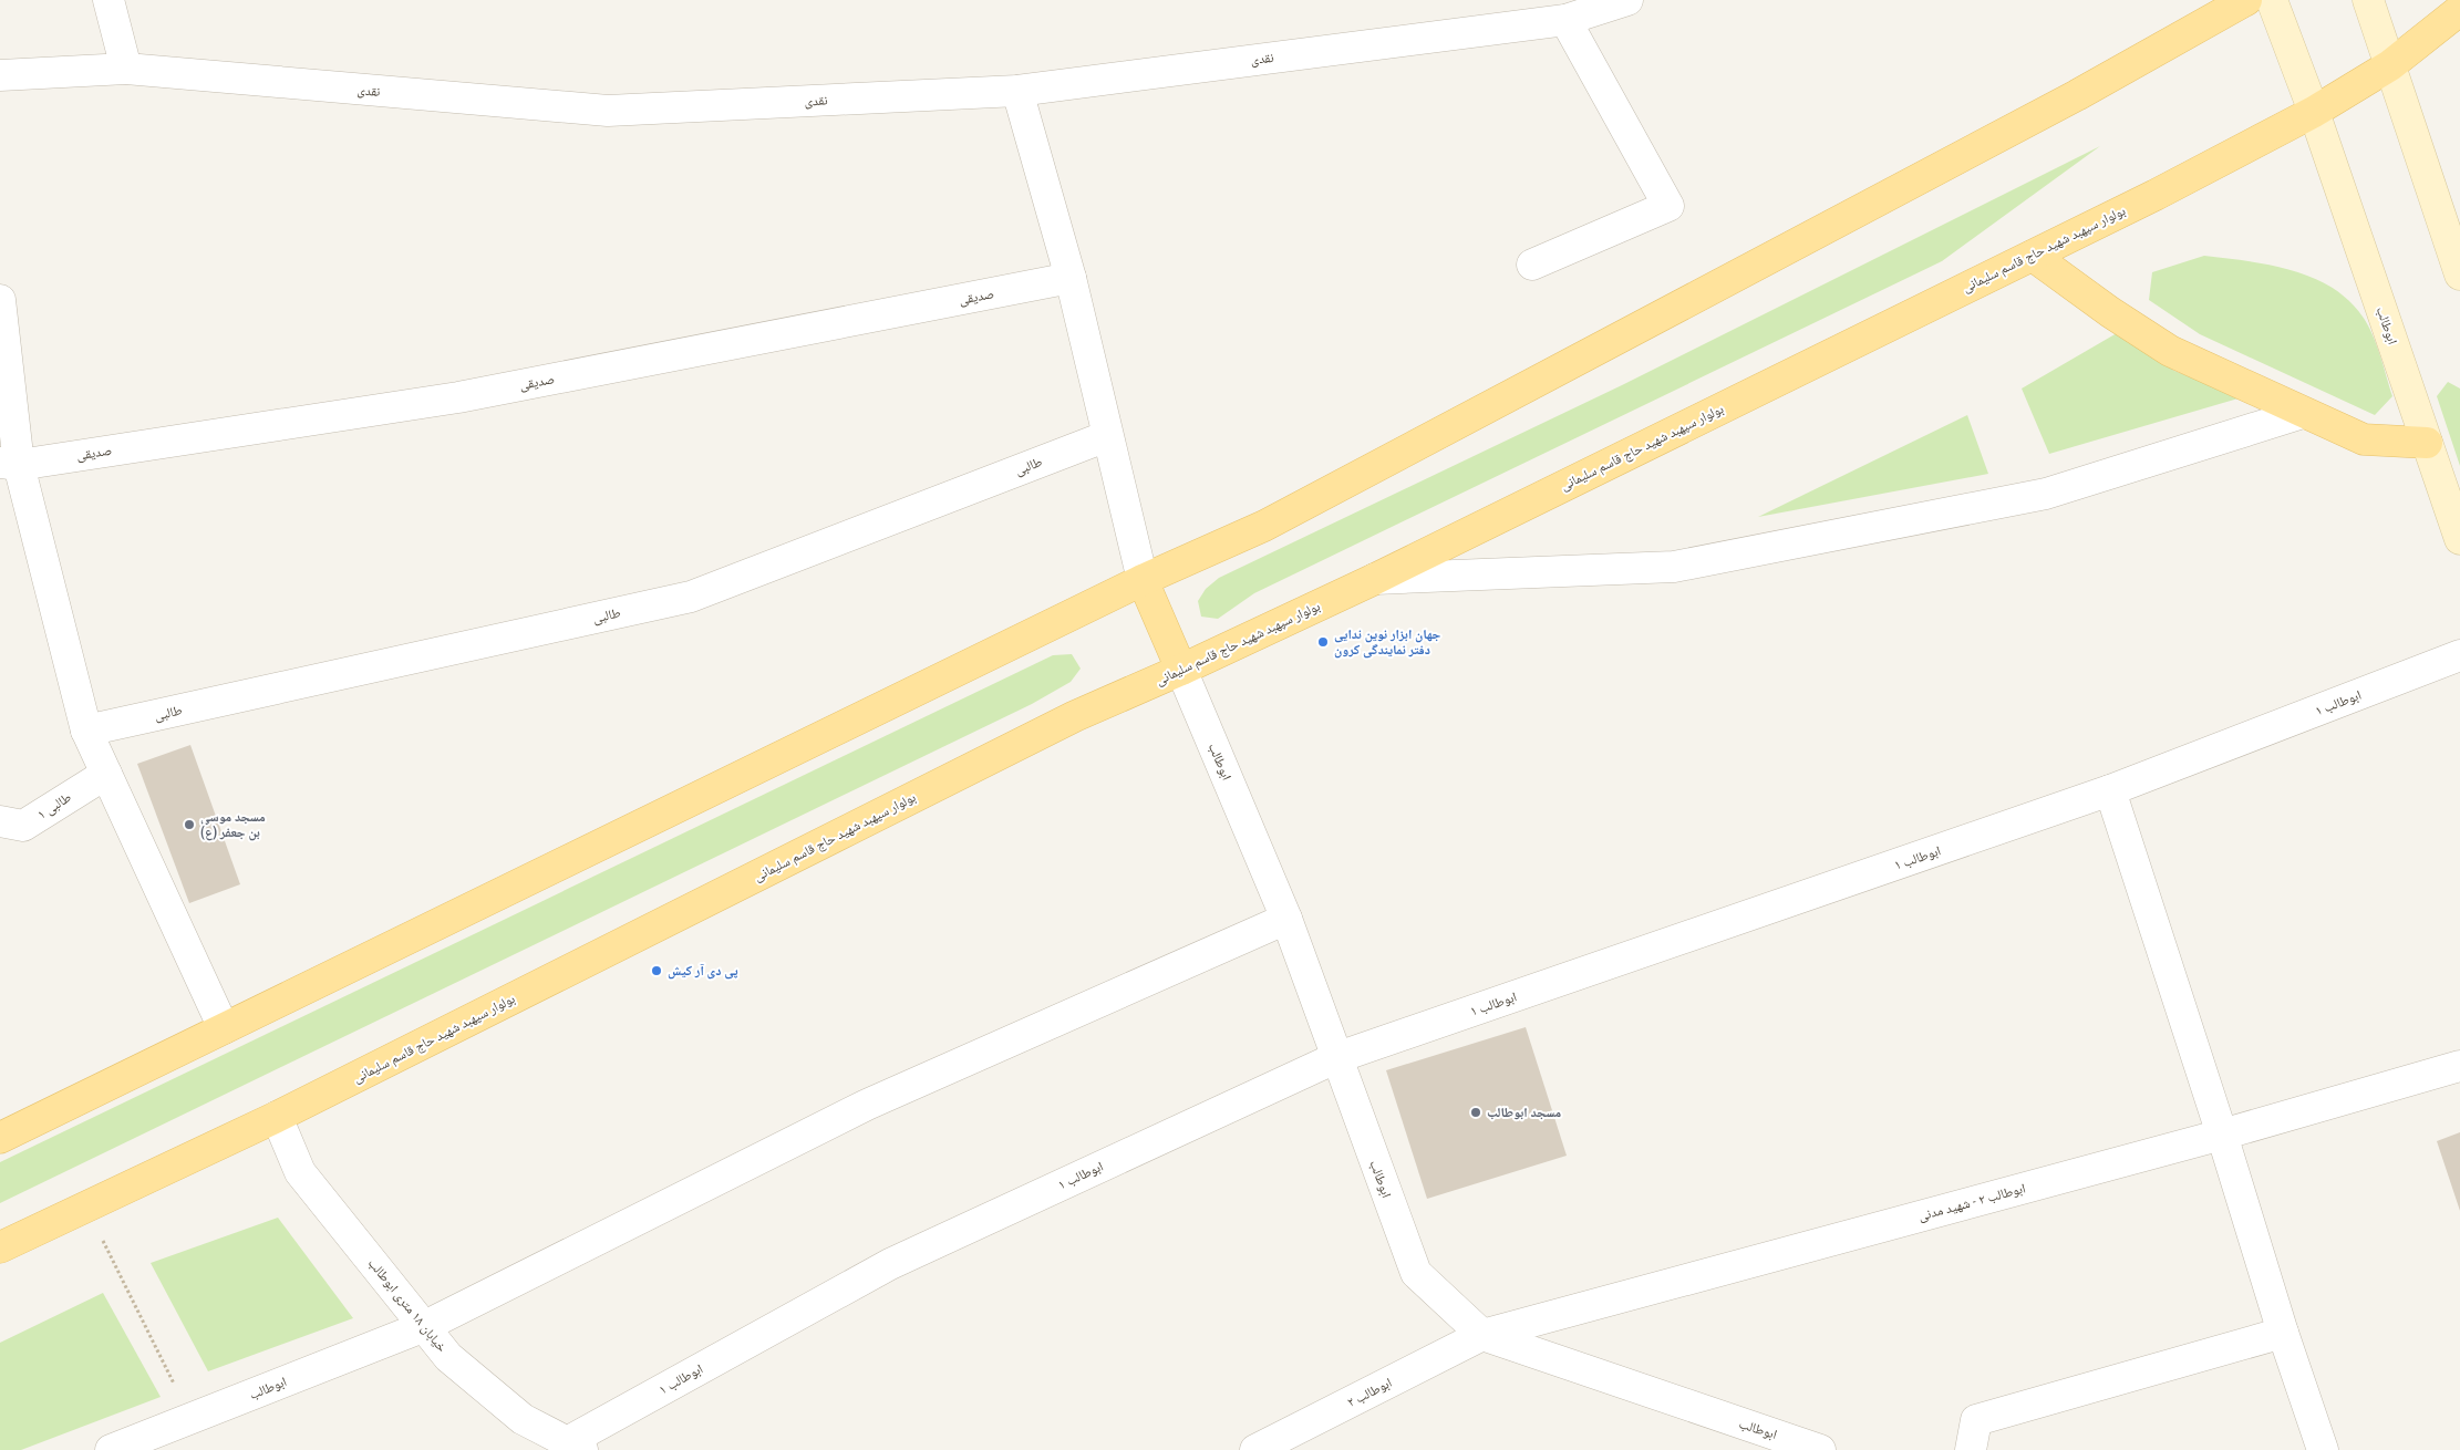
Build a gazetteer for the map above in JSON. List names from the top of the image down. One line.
{"streets":{"main road":["بولوار سپهبد شهید حاج قاسم سلیمانی","ابوطالب"],"street":["نقدی","صدیقی","طالبی","ابوطالب ۱","طالبی ۱","ابوطالب ۲ - شهید مدنی","خیابان ۱۸ متری ابوطالب","ابوطالب ۲"]},"crossings":[["بولوار سپهبد شهید حاج قاسم سلیمانی","ابوطالب"],["بولوار سپهبد شهید حاج قاسم سلیمانی","خیابان ۱۸ متری ابوطالب"],["ابوطالب","ابوطالب ۱"],["ابوطالب","ابوطالب ۲ - شهید مدنی"],["ابوطالب","خیابان ۱۸ متری ابوطالب"],["ابوطالب","ابوطالب ۲"],["ابوطالب ۱","خیابان ۱۸ متری ابوطالب"],["ابوطالب ۲ - شهید مدنی","ابوطالب ۲"]],"places":["جهان ابزار نوین ندایی دفتر نمایندگی کرون","مسجد موسی بن جعفر (ع)","پی دی آر کیش","مسجد ابوطالب"]}
